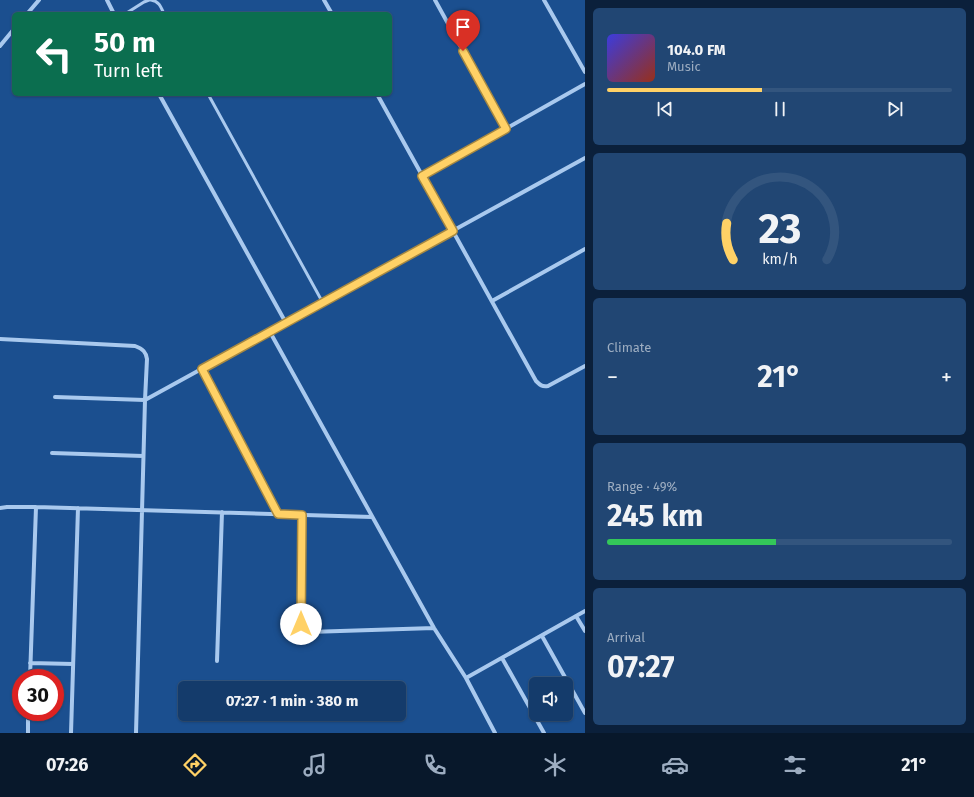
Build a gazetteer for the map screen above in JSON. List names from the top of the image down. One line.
{"page":{"turn":["50 m","Turn left"],"song":["104.0 FM","Music"],"tile":["Climate",["Range · 49%","245 km"],["Arrival","07:27"]],"heat":["−","21°","+"],"limit":"30","trip":"07:27 · 1 min · 380 m","tabs":["07:26","21°"],"gauge":["23","km/h"]}}
